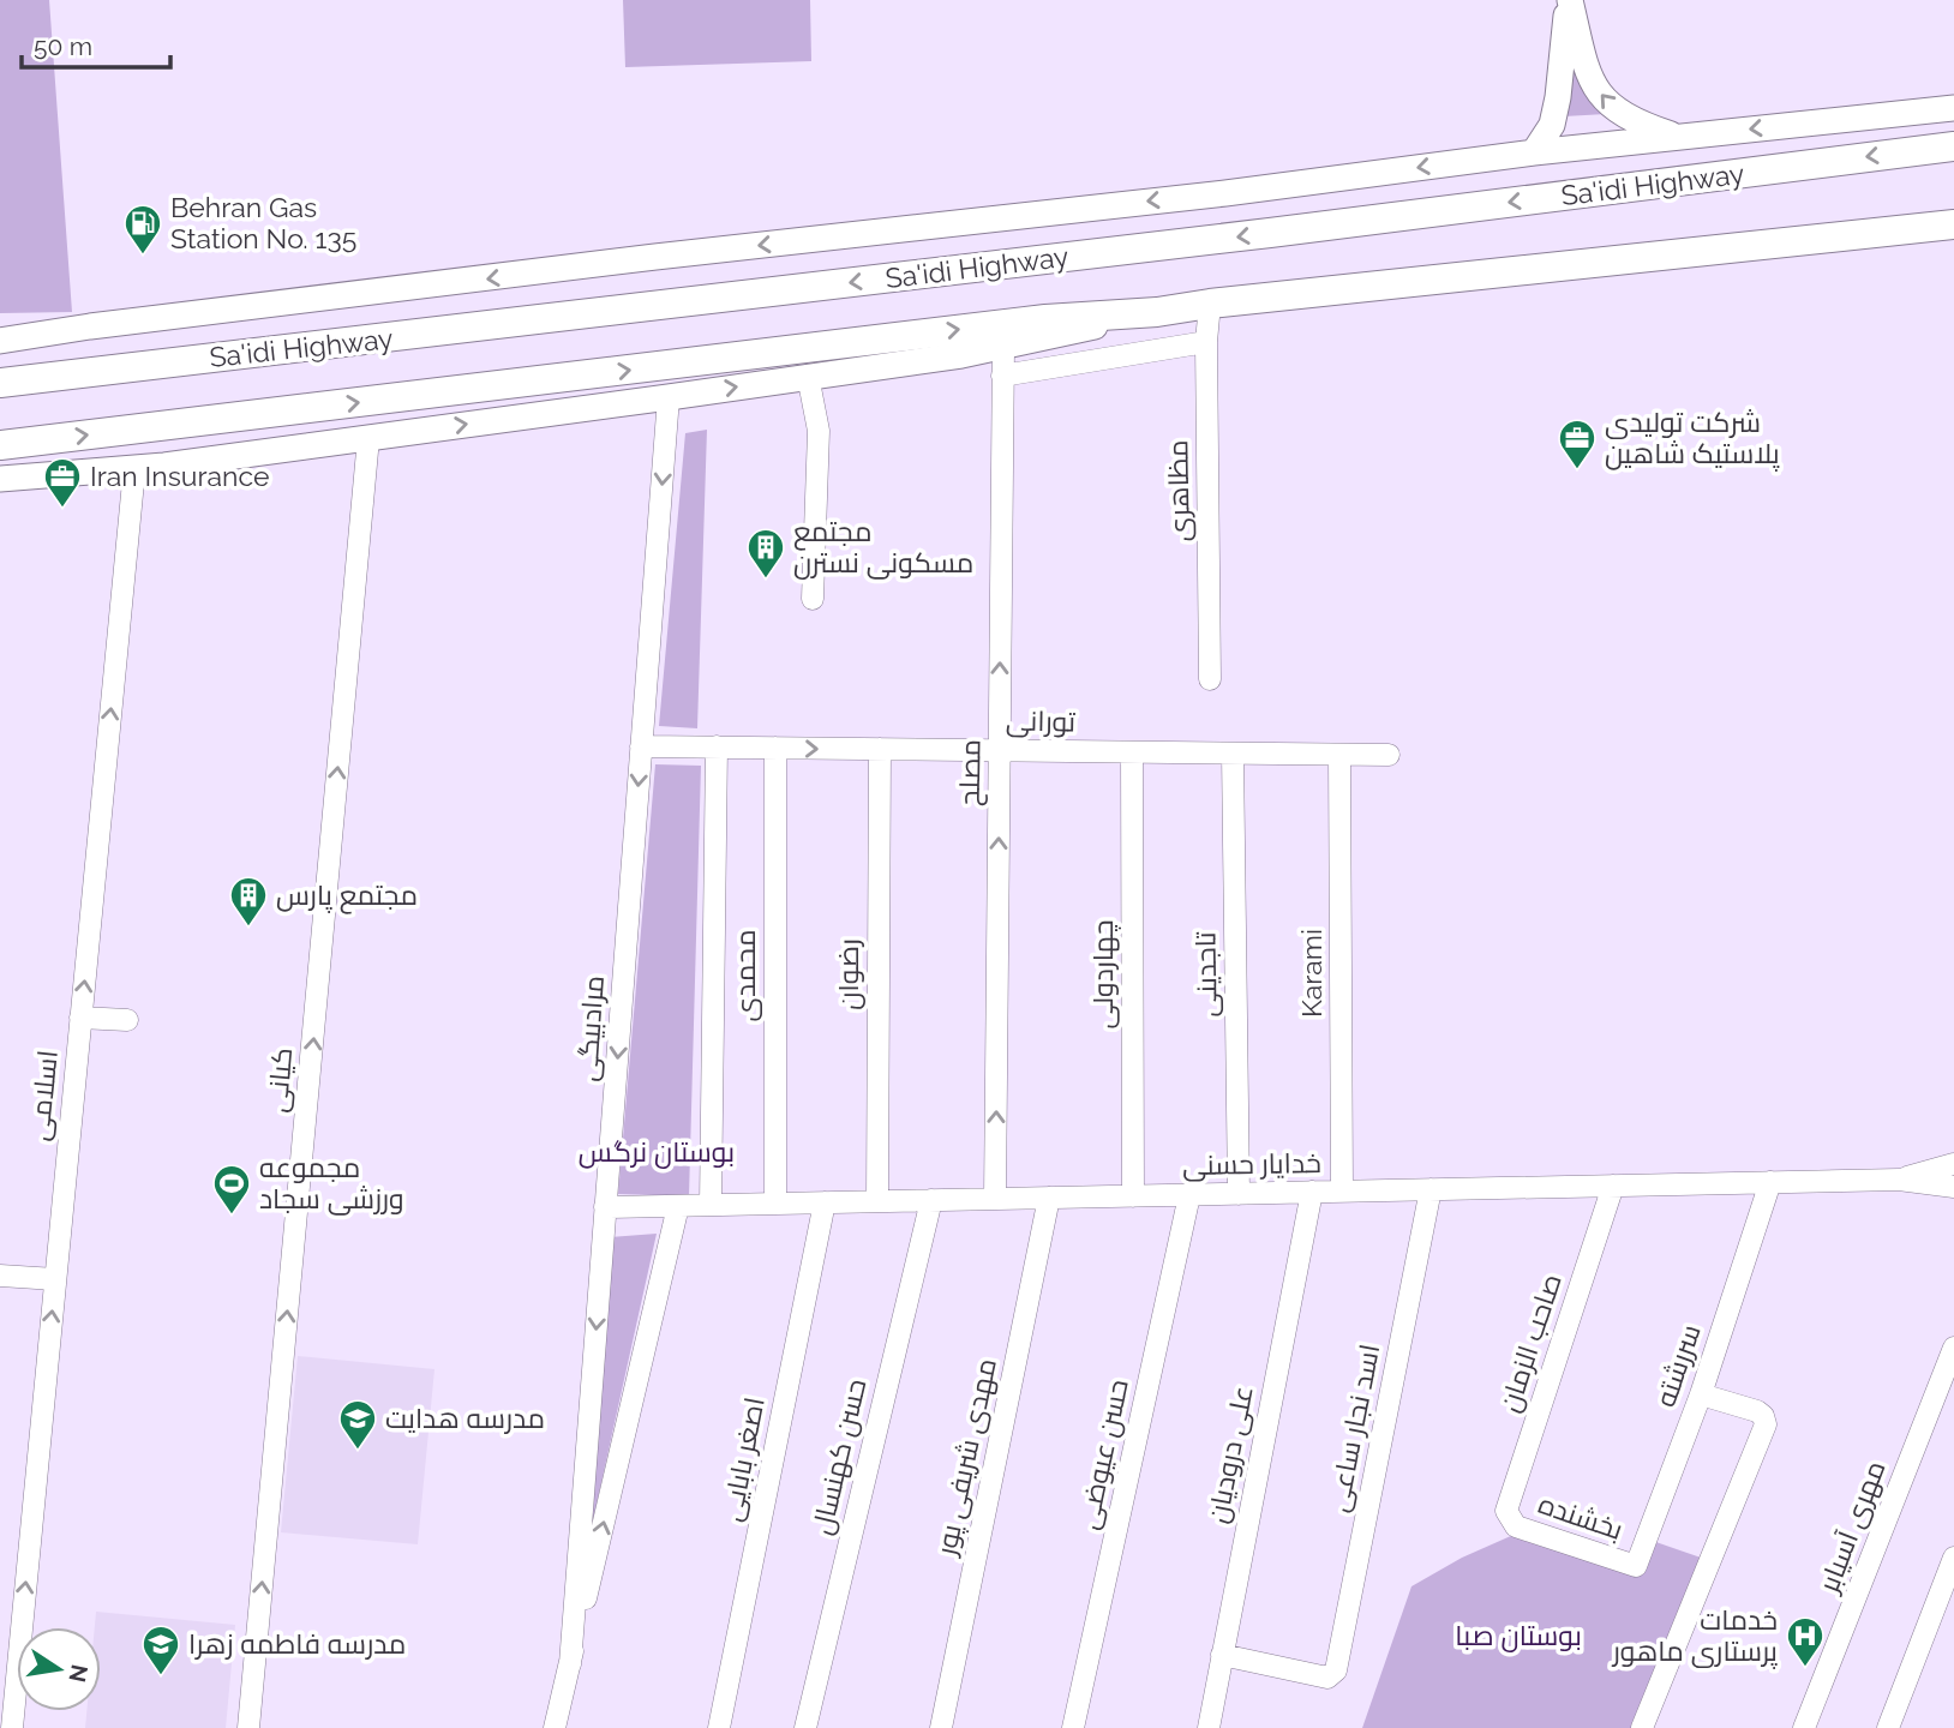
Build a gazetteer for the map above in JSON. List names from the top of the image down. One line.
{"streets":{"highway":["Sa'idi Highway"],"street":["مظاهری","تورانی","مصلح","Karami","رضوان","چهاردولی","تاجدینی","محمدی","مرادبیگی","کیانی","اسلامی","خدایار حسنی","صاحب الزمان","سررشته","اسد نجار ساعی","حسن عیوضی","علی درودیان","حسن کهنسال","مهدی شریفی پور","اصغر بابایی","بخشنده","مهری آسیابر"]},"crossings":[["تورانی","مصلح"],["تورانی","Karami"],["تورانی","رضوان"],["تورانی","چهاردولی"],["تورانی","تاجدینی"],["تورانی","محمدی"],["تورانی","مرادبیگی"],["مصلح","خدایار حسنی"],["Karami","خدایار حسنی"],["رضوان","خدایار حسنی"],["چهاردولی","خدایار حسنی"],["تاجدینی","خدایار حسنی"],["محمدی","خدایار حسنی"],["مرادبیگی","خدایار حسنی"],["خدایار حسنی","صاحب الزمان"],["خدایار حسنی","سررشته"],["خدایار حسنی","اسد نجار ساعی"],["خدایار حسنی","حسن عیوضی"],["خدایار حسنی","علی درودیان"],["خدایار حسنی","حسن کهنسال"],["خدایار حسنی","مهدی شریفی پور"],["خدایار حسنی","اصغر بابایی"],["صاحب الزمان","بخشنده"],["سررشته","بخشنده"],["اسد نجار ساعی","علی درودیان"]],"one_way":["مصلح","کیانی","اسلامی"],"parks":["بوستان نرگس","بوستان صبا"],"places":{"fuel station":["Behran Gas Station No. 135"],"office":["شرکت تولیدی پلاستیک شاهین","Iran Insurance"],"building":["مجتمع مسکونی نسترن","مجتمع پارس"],"sports":["مجموعه ورزشی سجاد"],"school or university":["مدرسه هدایت","مدرسه فاطمه زهرا"],"hospital":["خدمات پرستاری ماهور"]},"scale_bar":"50 m","north":"right"}
